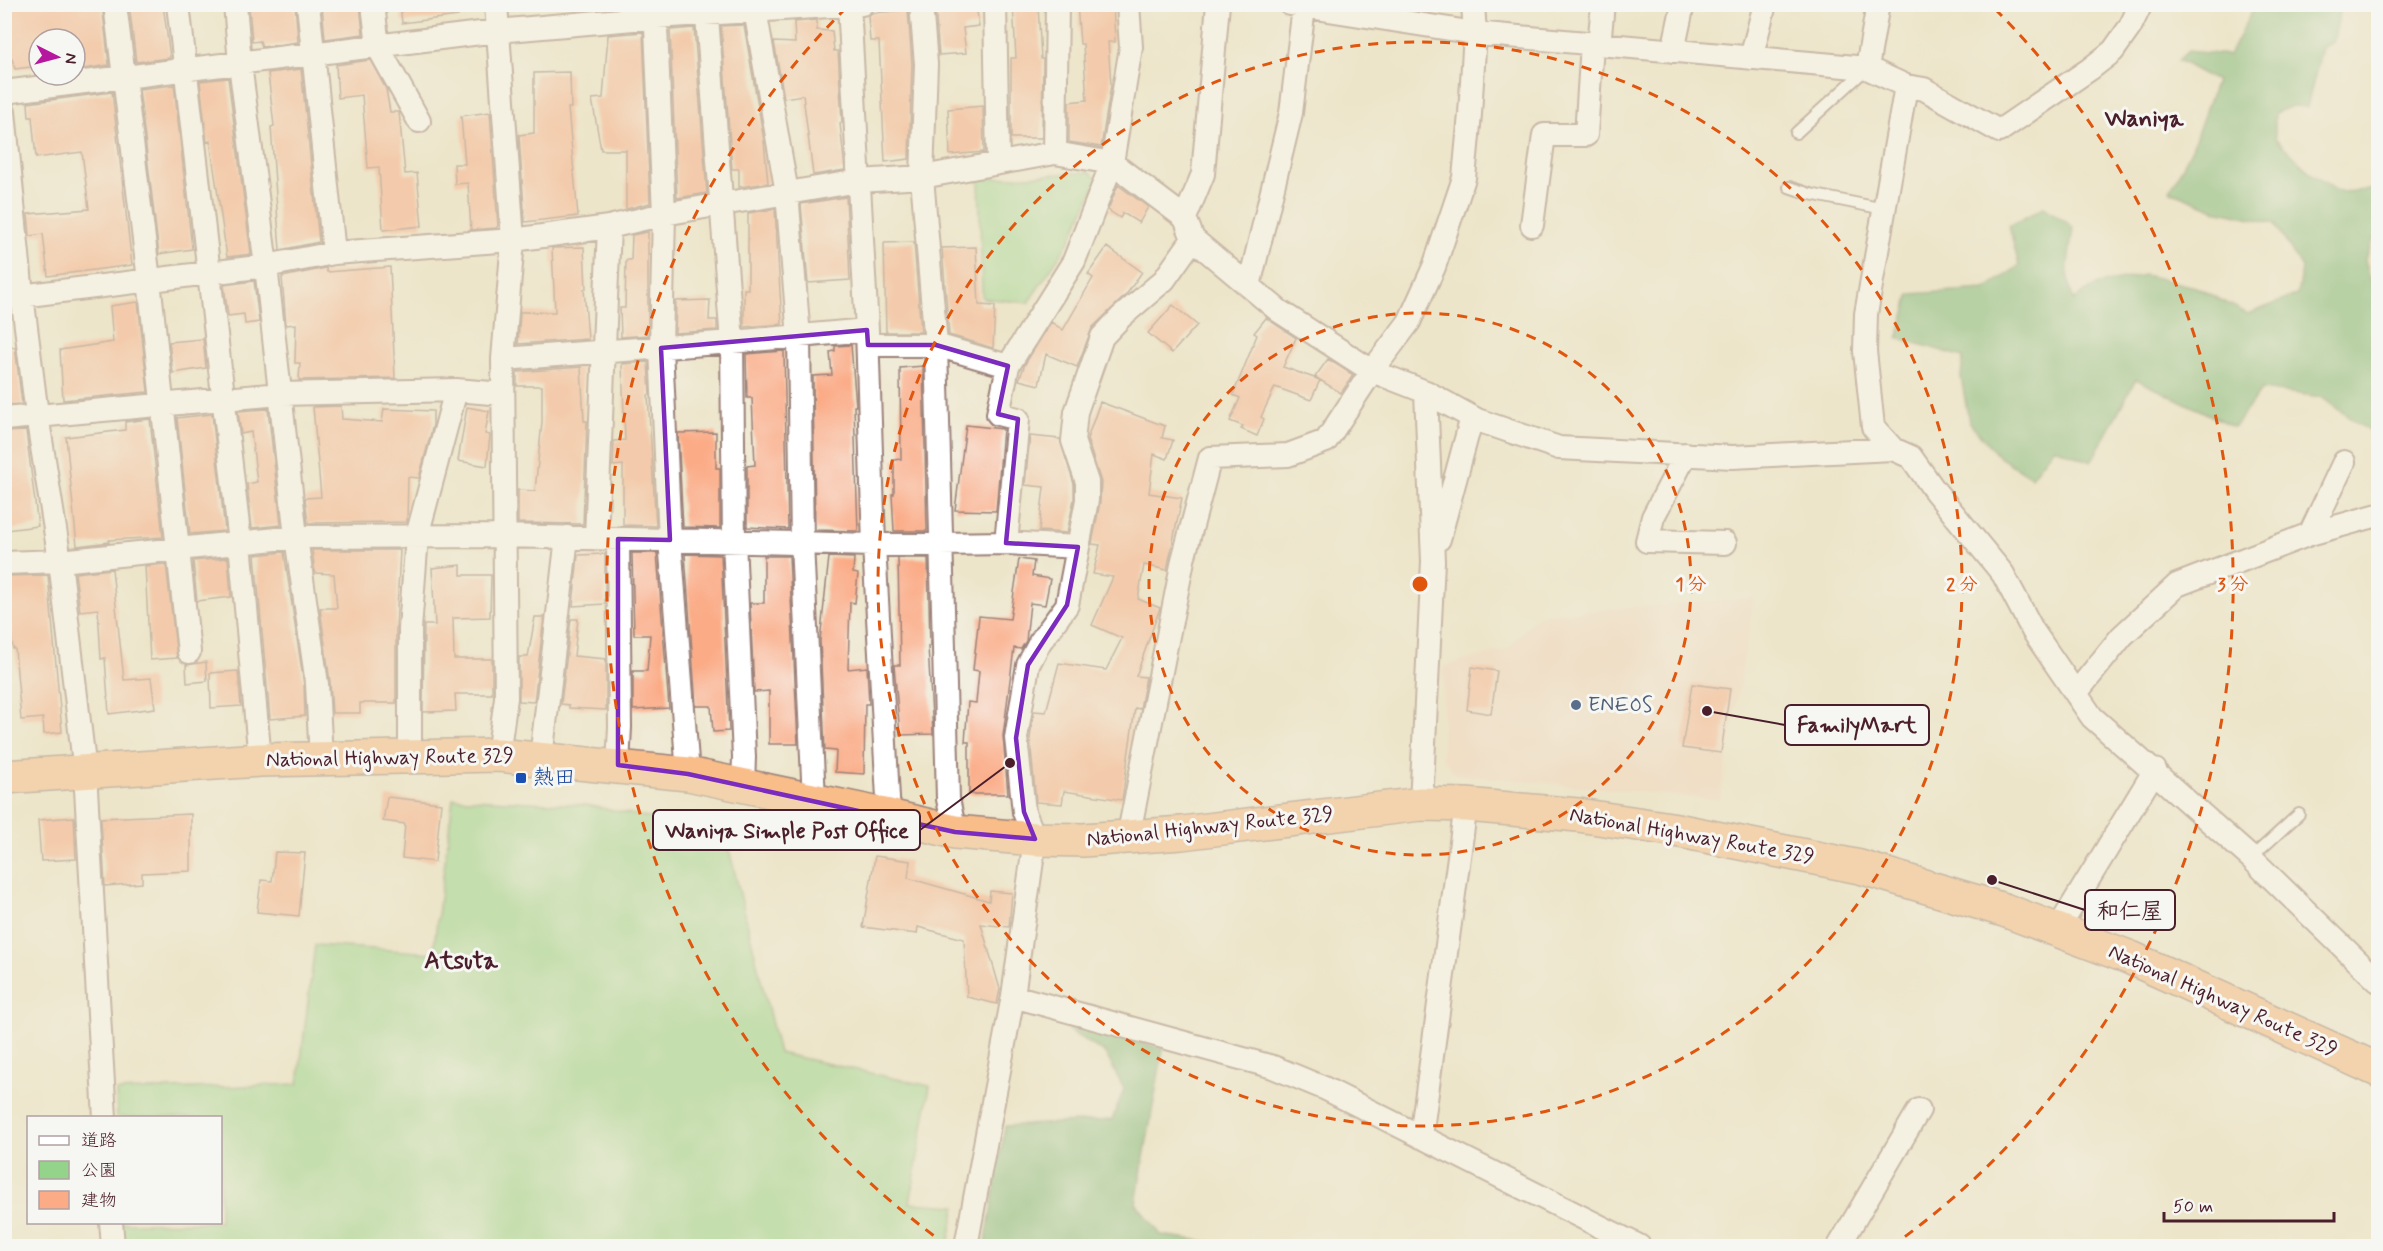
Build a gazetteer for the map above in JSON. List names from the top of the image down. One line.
{"streets":{"highway":["National Highway Route 329"]},"districts":["Waniya","Atsuta"],"places":{"other":["ENEOS","FamilyMart","Waniya Simple Post Office","和仁屋"],"transit":["熱田"]},"legend":["道路","公園","建物"],"scale_bar":"50 m","north":"right","rings":["1 分","2 分","3 分"]}
